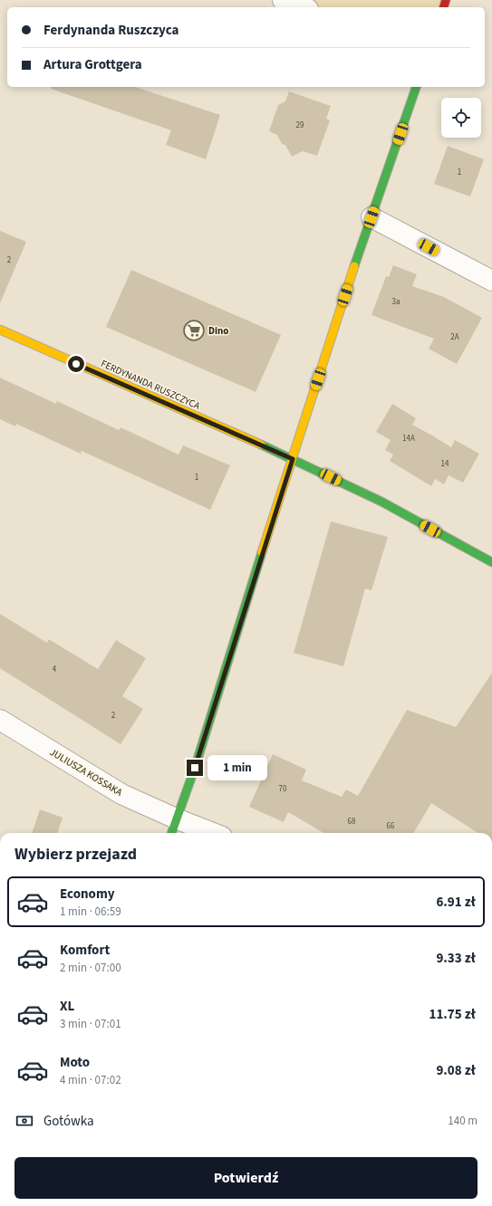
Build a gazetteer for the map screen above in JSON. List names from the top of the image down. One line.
{"streets":{"street":["FERDYNANDA RUSZCZYCA","JULIUSZA KOSSAKA"]},"places":{"supermarket":["Dino"]},"house_numbers":["29","1","2","3a","2A","14A","14","1","4","2","70","68","66"],"page":{"banner":["Ferdynanda Ruszczyca","Artura Grottgera"],"bubble":"1 min","heading":"Wybierz przejazd","list":[{"name":"Economy","note":"1 min · 06:59","value":"6.91 zł"},{"name":"Komfort","note":"2 min · 07:00","value":"9.33 zł"},{"name":"XL","note":"3 min · 07:01","value":"11.75 zł"},{"name":"Moto","note":"4 min · 07:02","value":"9.08 zł"}],"pay":["Gotówka","140 m"],"buttons":"Potwierdź"}}
